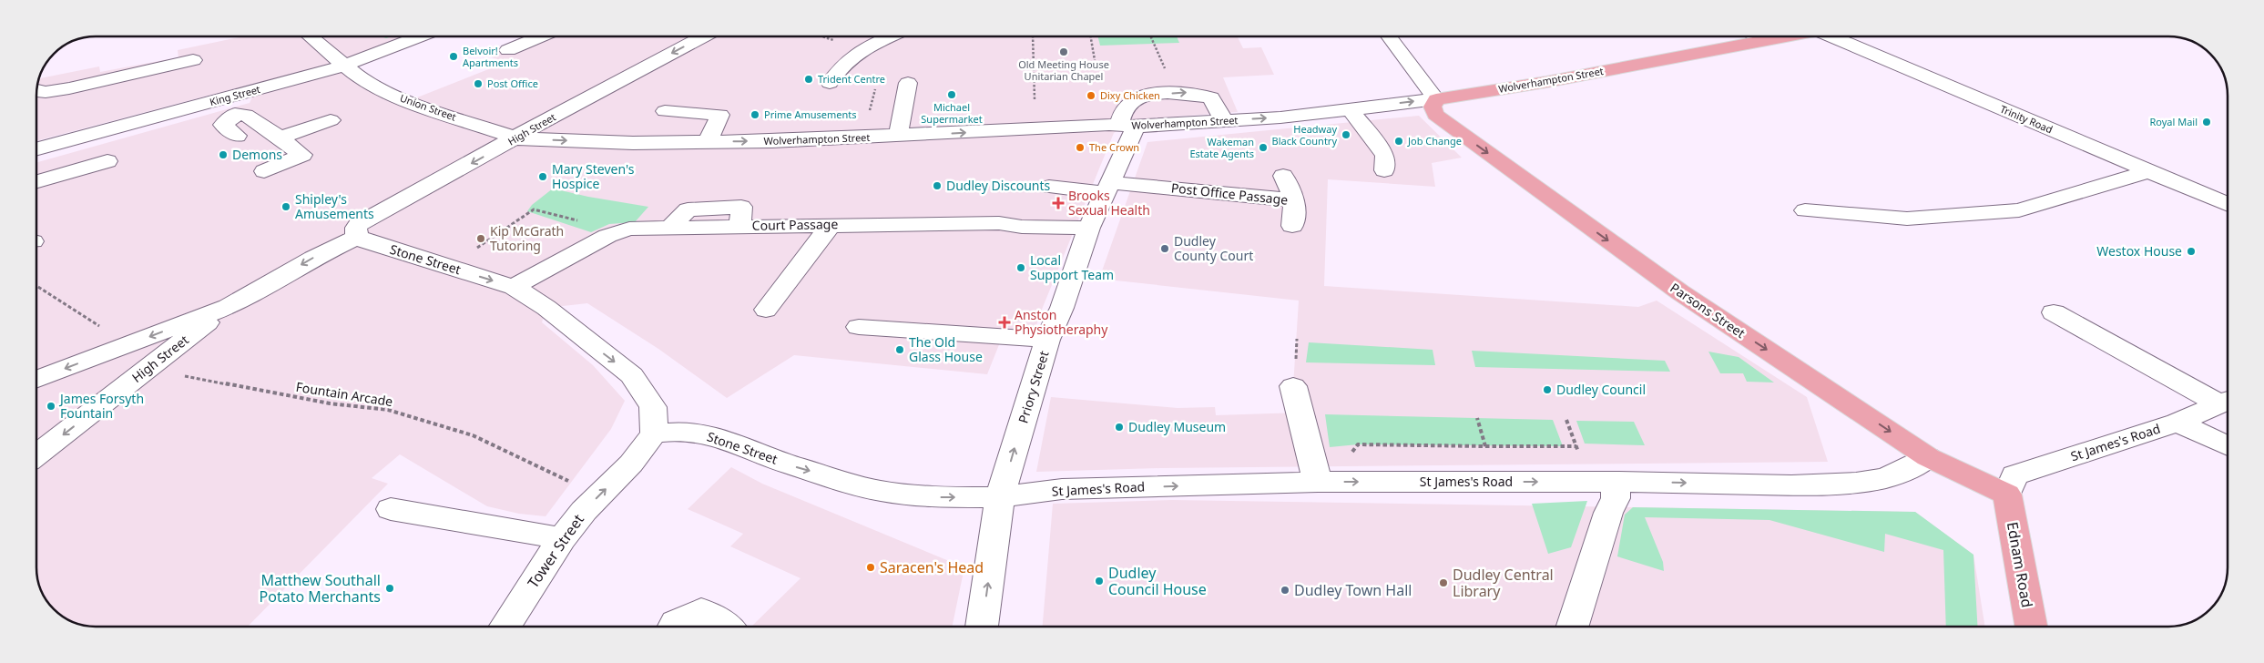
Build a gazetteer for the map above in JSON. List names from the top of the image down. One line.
{"streets":{"main road":["Wolverhampton Street","Parsons Street","Ednam Road"],"street":["King Street","Union Street","Trinity Road","High Street","Post Office Passage","Court Passage","Stone Street","Priory Street","St James's Road","Tower Street"],"path":["Fountain Arcade"]},"crossings":[["Wolverhampton Street","Union Street"],["Wolverhampton Street","High Street"],["Wolverhampton Street","Parsons Street"],["Wolverhampton Street","Priory Street"],["King Street","Union Street"],["Union Street","High Street"],["High Street","Stone Street"],["Post Office Passage","Priory Street"],["Court Passage","Stone Street"],["Court Passage","Priory Street"],["Stone Street","Priory Street"],["Stone Street","St James's Road"],["Stone Street","Tower Street"],["Parsons Street","St James's Road"],["Parsons Street","Ednam Road"],["Priory Street","St James's Road"],["St James's Road","Ednam Road"]],"one_way":["Wolverhampton Street","High Street","Stone Street","Parsons Street","St James's Road","Tower Street"],"places":{"other":["Old Meeting House Unitarian Chapel","Belvoir! Apartments","Trident Centre","Post Office","Michael Supermarket","Dixy Chicken","Prime Amusements","Royal Mail","Headway Black Country","Job Change","The Crown","Wakeman Estate Agents","Demons","Mary Steven's Hospice","Dudley Discounts","Shipley's Amusements","Kip McGrath Tutoring","Dudley County Court","Westox House","Local Support Team","The Old Glass House","Dudley Council","James Forsyth Fountain","Dudley Museum","Saracen's Head","Dudley Council House","Dudley Central Library","Matthew Southall Potato Merchants","Dudley Town Hall"],"health":["Brooks Sexual Health","Anston Physiotheraphy"]}}
